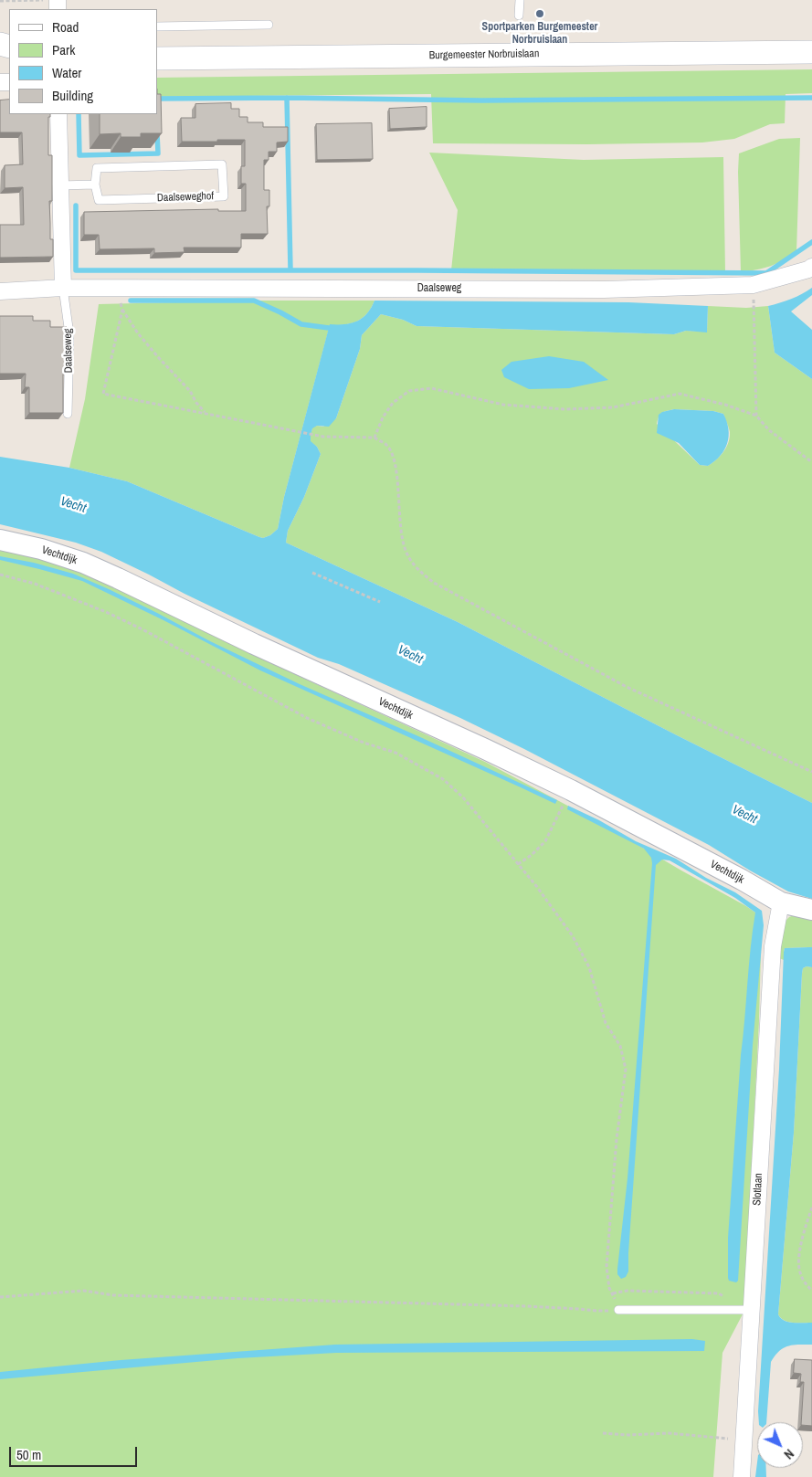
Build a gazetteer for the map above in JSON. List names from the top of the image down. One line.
{"streets":{"main road":["Burgemeester Norbruislaan"],"street":["Daalseweg","Vechtdijk","Slotlaan"],"lane":["Daalseweghof"]},"crossings":[["Vechtdijk","Slotlaan"]],"water":["Vecht"],"places":["Sportparken Burgemeester Norbruislaan"],"legend":["Road","Park","Water","Building"],"scale_bar":"50 m","north":"bottom right"}
